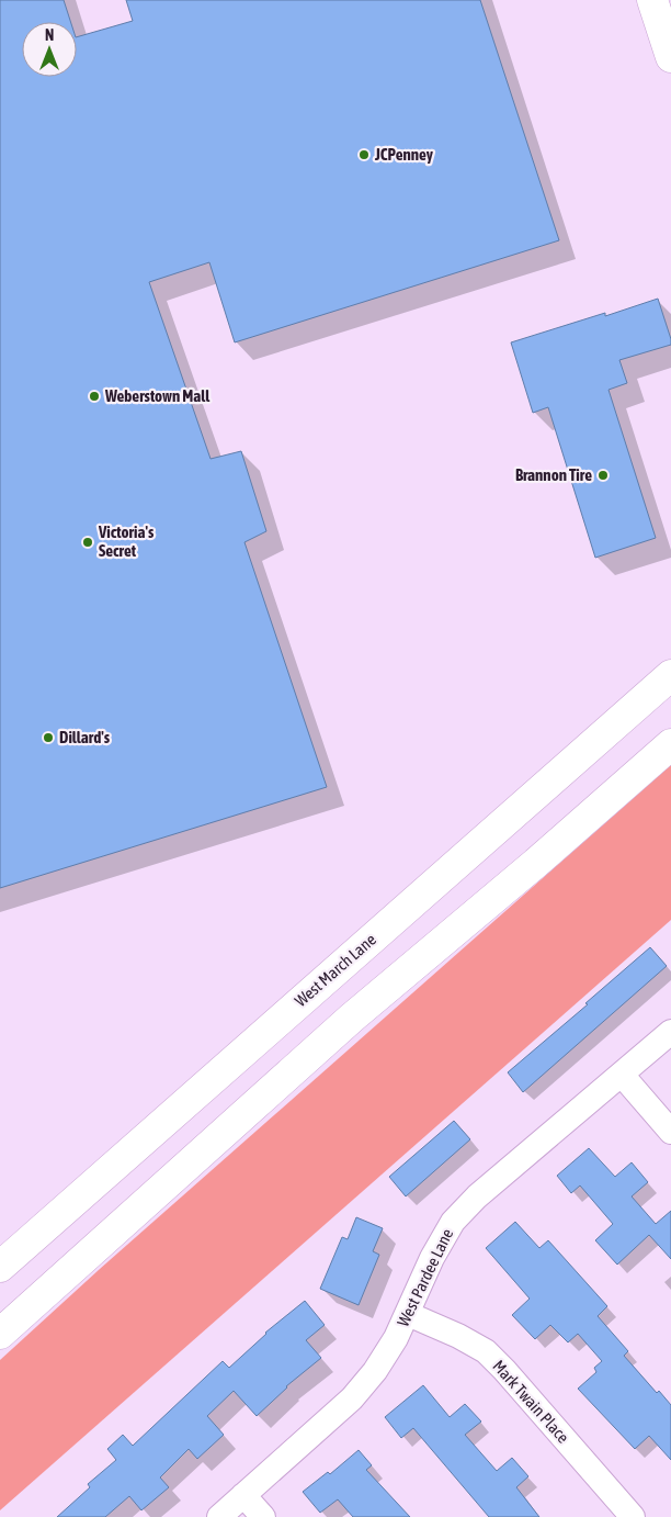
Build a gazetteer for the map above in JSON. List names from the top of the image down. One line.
{"streets":{"main road":["West March Lane"],"street":["West Pardee Lane","Mark Twain Place"]},"crossings":[["West Pardee Lane","Mark Twain Place"]],"places":["JCPenney","Weberstown Mall","Brannon Tire","Victoria's Secret","Dillard's"],"north":"top"}
